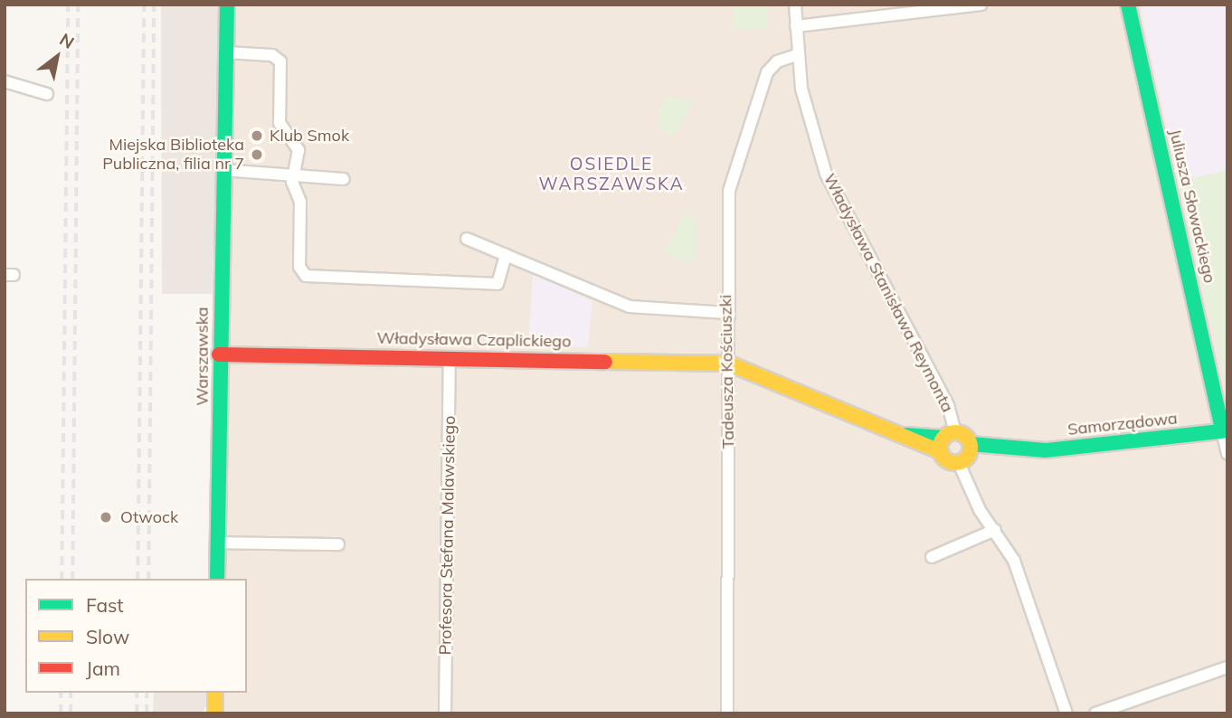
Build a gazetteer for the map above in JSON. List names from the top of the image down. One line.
{"streets":{"street":["Juliusza Słowackiego","Władysława Stanisława Reymonta","Władysława Czaplickiego","Warszawska","Tadeusza Kościuszki","Samorządowa","Profesora Stefana Malawskiego"]},"crossings":[["Juliusza Słowackiego","Samorządowa"],["Władysława Stanisława Reymonta","Tadeusza Kościuszki"],["Władysława Czaplickiego","Warszawska"],["Władysława Czaplickiego","Tadeusza Kościuszki"],["Władysława Czaplickiego","Profesora Stefana Malawskiego"]],"districts":["OSIEDLE WARSZAWSKA"],"places":["Klub Smok","Miejska Biblioteka Publiczna, filia nr 7","Otwock"],"legend":["Fast","Slow","Jam"],"north":"top right"}
